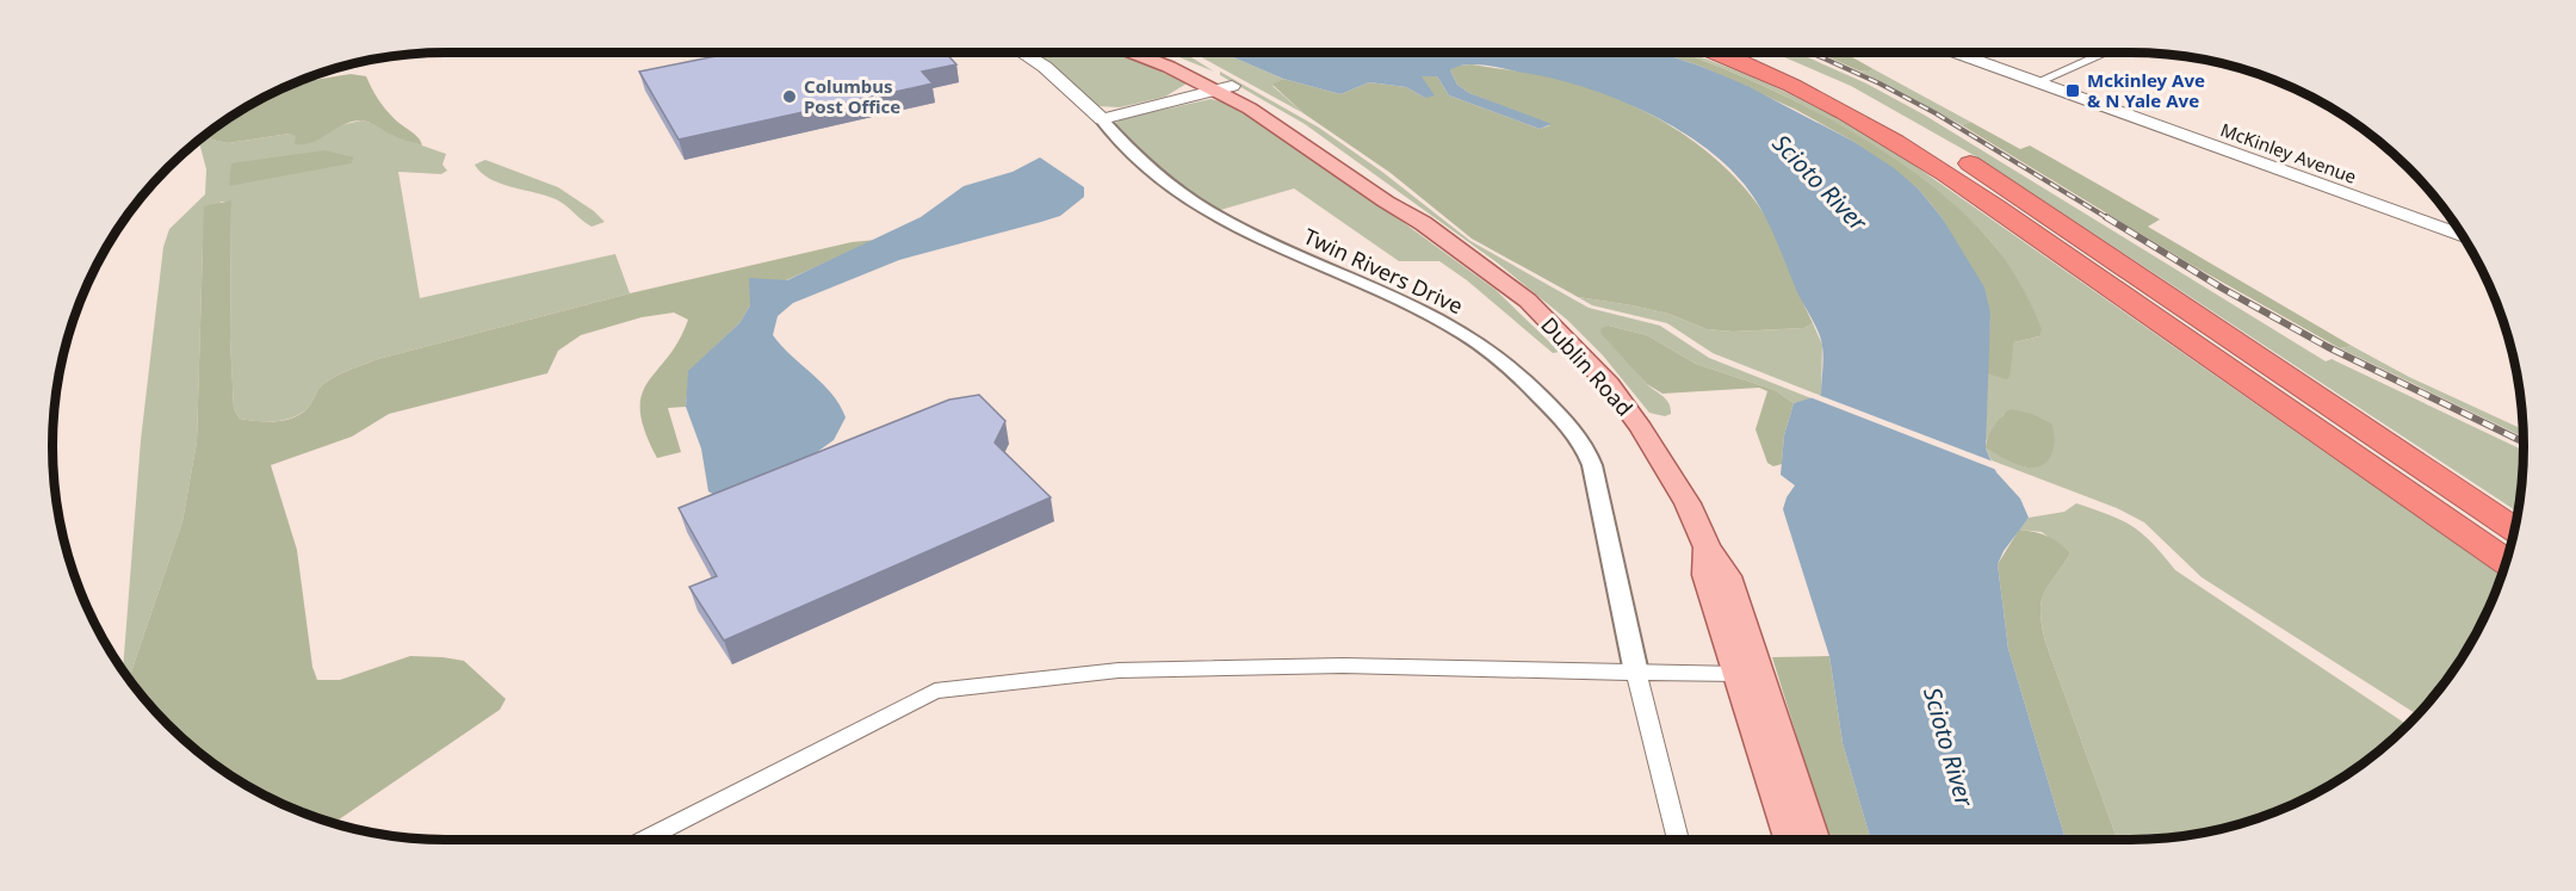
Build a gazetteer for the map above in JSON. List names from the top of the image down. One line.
{"streets":{"main road":["McKinley Avenue","Twin Rivers Drive","Dublin Road"]},"water":["Scioto River"],"places":{"transit":["Mckinley Ave & N Yale Ave"],"other":["Columbus Post Office"]}}
